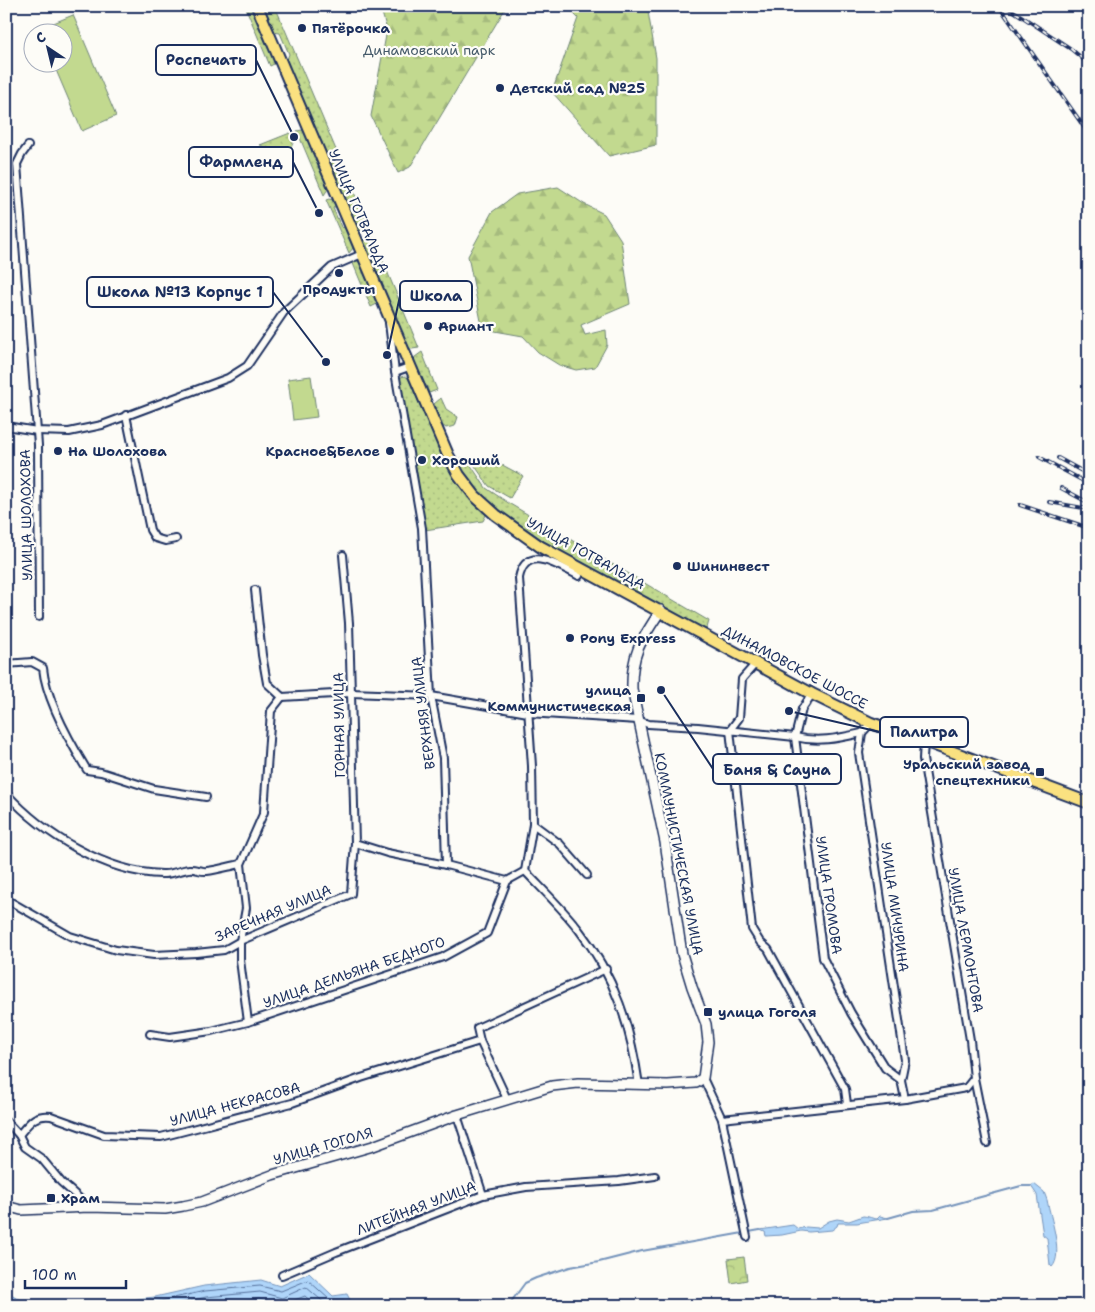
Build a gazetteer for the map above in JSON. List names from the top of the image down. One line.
{"streets":{"main road":["УЛИЦА ГОТВАЛЬДА","ДИНАМОВСКОЕ ШОССЕ"],"street":["УЛИЦА ШОЛОХОВА","ВЕРХНЯЯ УЛИЦА","ГОРНАЯ УЛИЦА","КОММУНИСТИЧЕСКАЯ УЛИЦА","УЛИЦА ГРОМОВА","УЛИЦА МИЧУРИНА","ЗАРЕЧНАЯ УЛИЦА","УЛИЦА ЛЕРМОНТОВА","УЛИЦА ДЕМЬЯНА БЕДНОГО","УЛИЦА НЕКРАСОВА","УЛИЦА ГОГОЛЯ","ЛИТЕЙНАЯ УЛИЦА"]},"crossings":[["УЛИЦА ГОТВАЛЬДА","ДИНАМОВСКОЕ ШОССЕ"],["УЛИЦА ГОТВАЛЬДА","ВЕРХНЯЯ УЛИЦА"],["УЛИЦА ГОТВАЛЬДА","КОММУНИСТИЧЕСКАЯ УЛИЦА"],["ДИНАМОВСКОЕ ШОССЕ","КОММУНИСТИЧЕСКАЯ УЛИЦА"],["ДИНАМОВСКОЕ ШОССЕ","УЛИЦА ГРОМОВА"],["ДИНАМОВСКОЕ ШОССЕ","УЛИЦА ЛЕРМОНТОВА"],["ГОРНАЯ УЛИЦА","ЗАРЕЧНАЯ УЛИЦА"],["КОММУНИСТИЧЕСКАЯ УЛИЦА","УЛИЦА ГОГОЛЯ"],["УЛИЦА ГРОМОВА","УЛИЦА МИЧУРИНА"]],"parks":["Динамовский парк"],"places":{"other":["Пятёрочка","Детский сад №25","Роспечать","Фармленд","Продукты","Ариант","Школа","Школа №13 Корпус 1","На Шолохова","Красное&Белое","Хороший","Шининвест","Pony Express","Баня & Сауна","Палитра"],"transit":["улица Коммунистическая","Уральский завод спецтехники","улица Гоголя","Храм"]},"scale_bar":"100 m","north":"top left"}
